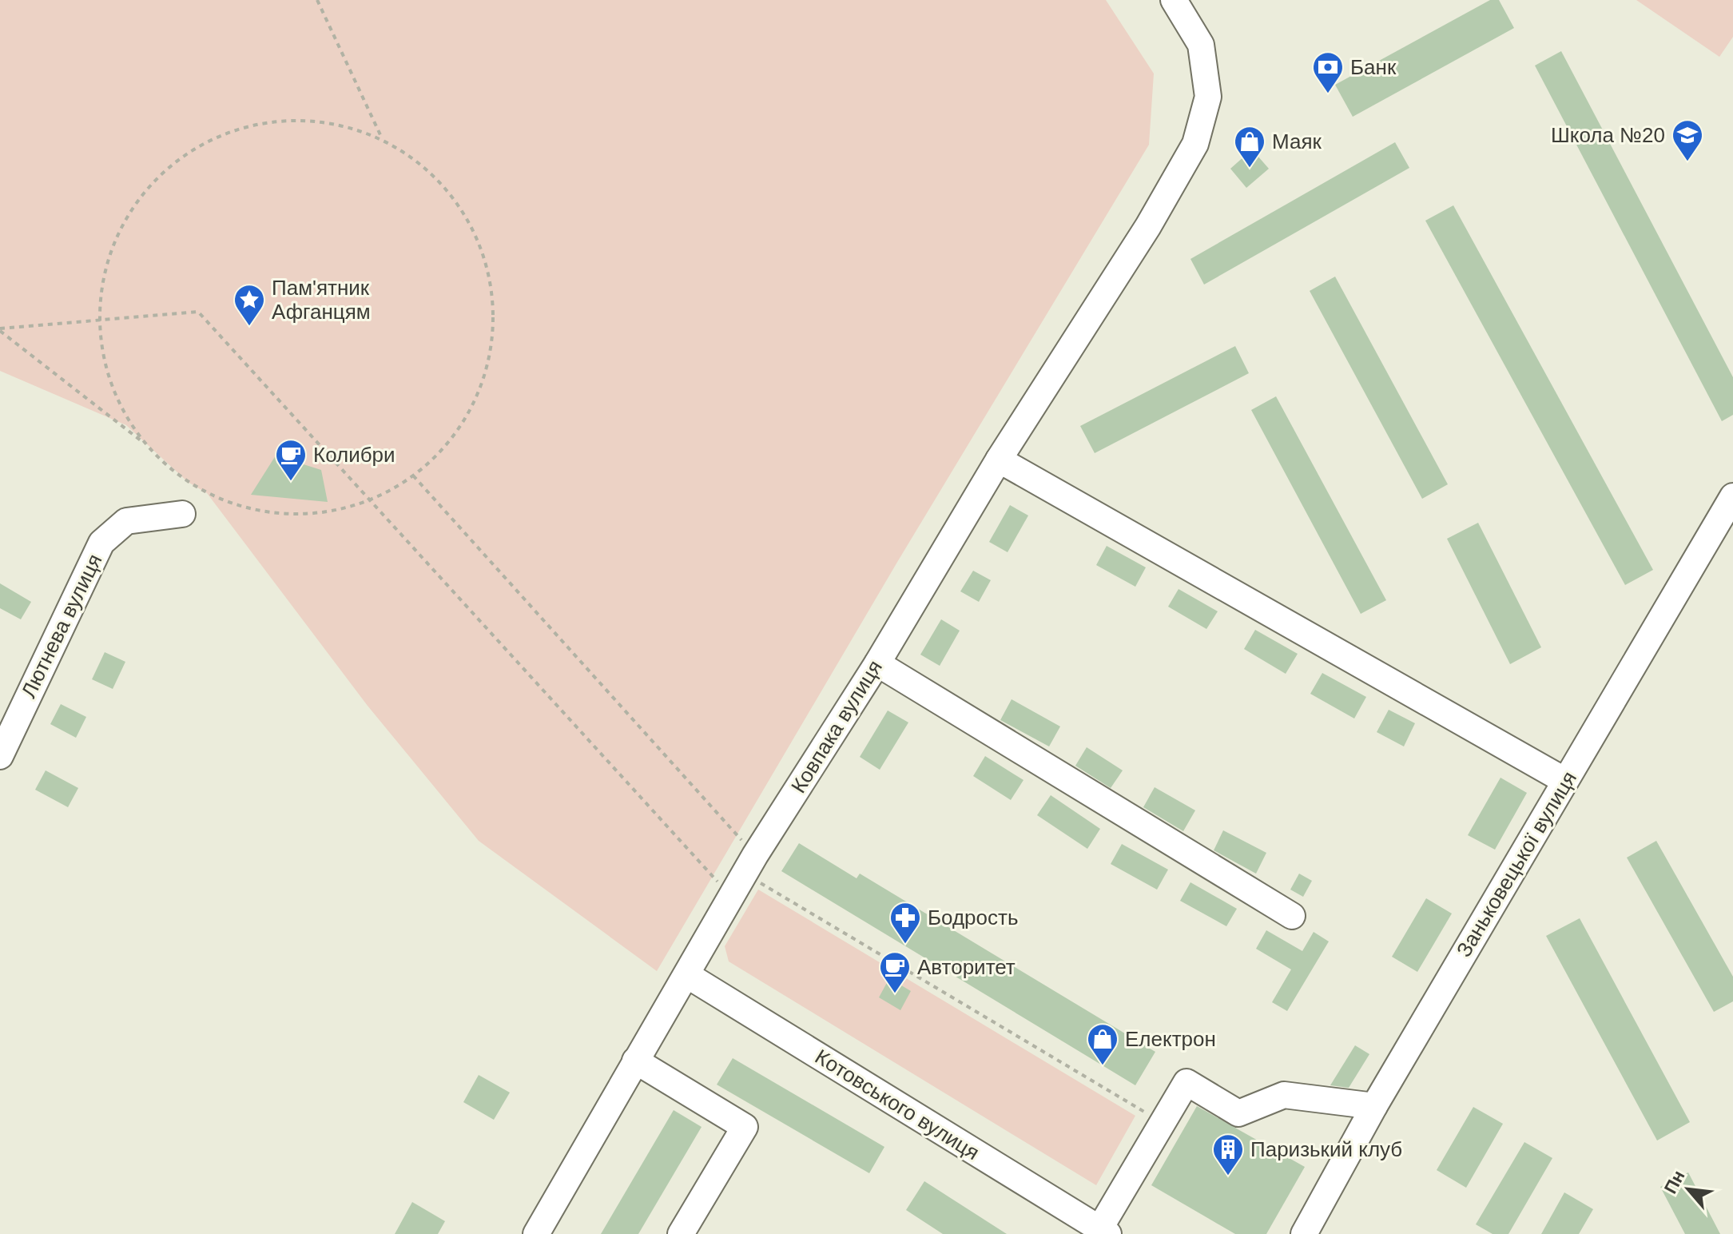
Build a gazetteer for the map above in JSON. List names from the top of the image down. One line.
{"streets":{"street":["Лютнева вулиця","Ковпака вулиця","Заньковецької вулиця","Котовського вулиця"]},"crossings":[["Ковпака вулиця","Котовського вулиця"]],"places":{"bank":["Банк"],"school or university":["Школа №20"],"shop":["Маяк","Електрон"],"place":["Пам'ятник Афганцям"],"cafe":["Колибри","Авторитет"],"pharmacy":["Бодрость"],"building":["Паризький клуб"]},"north":"top left"}
